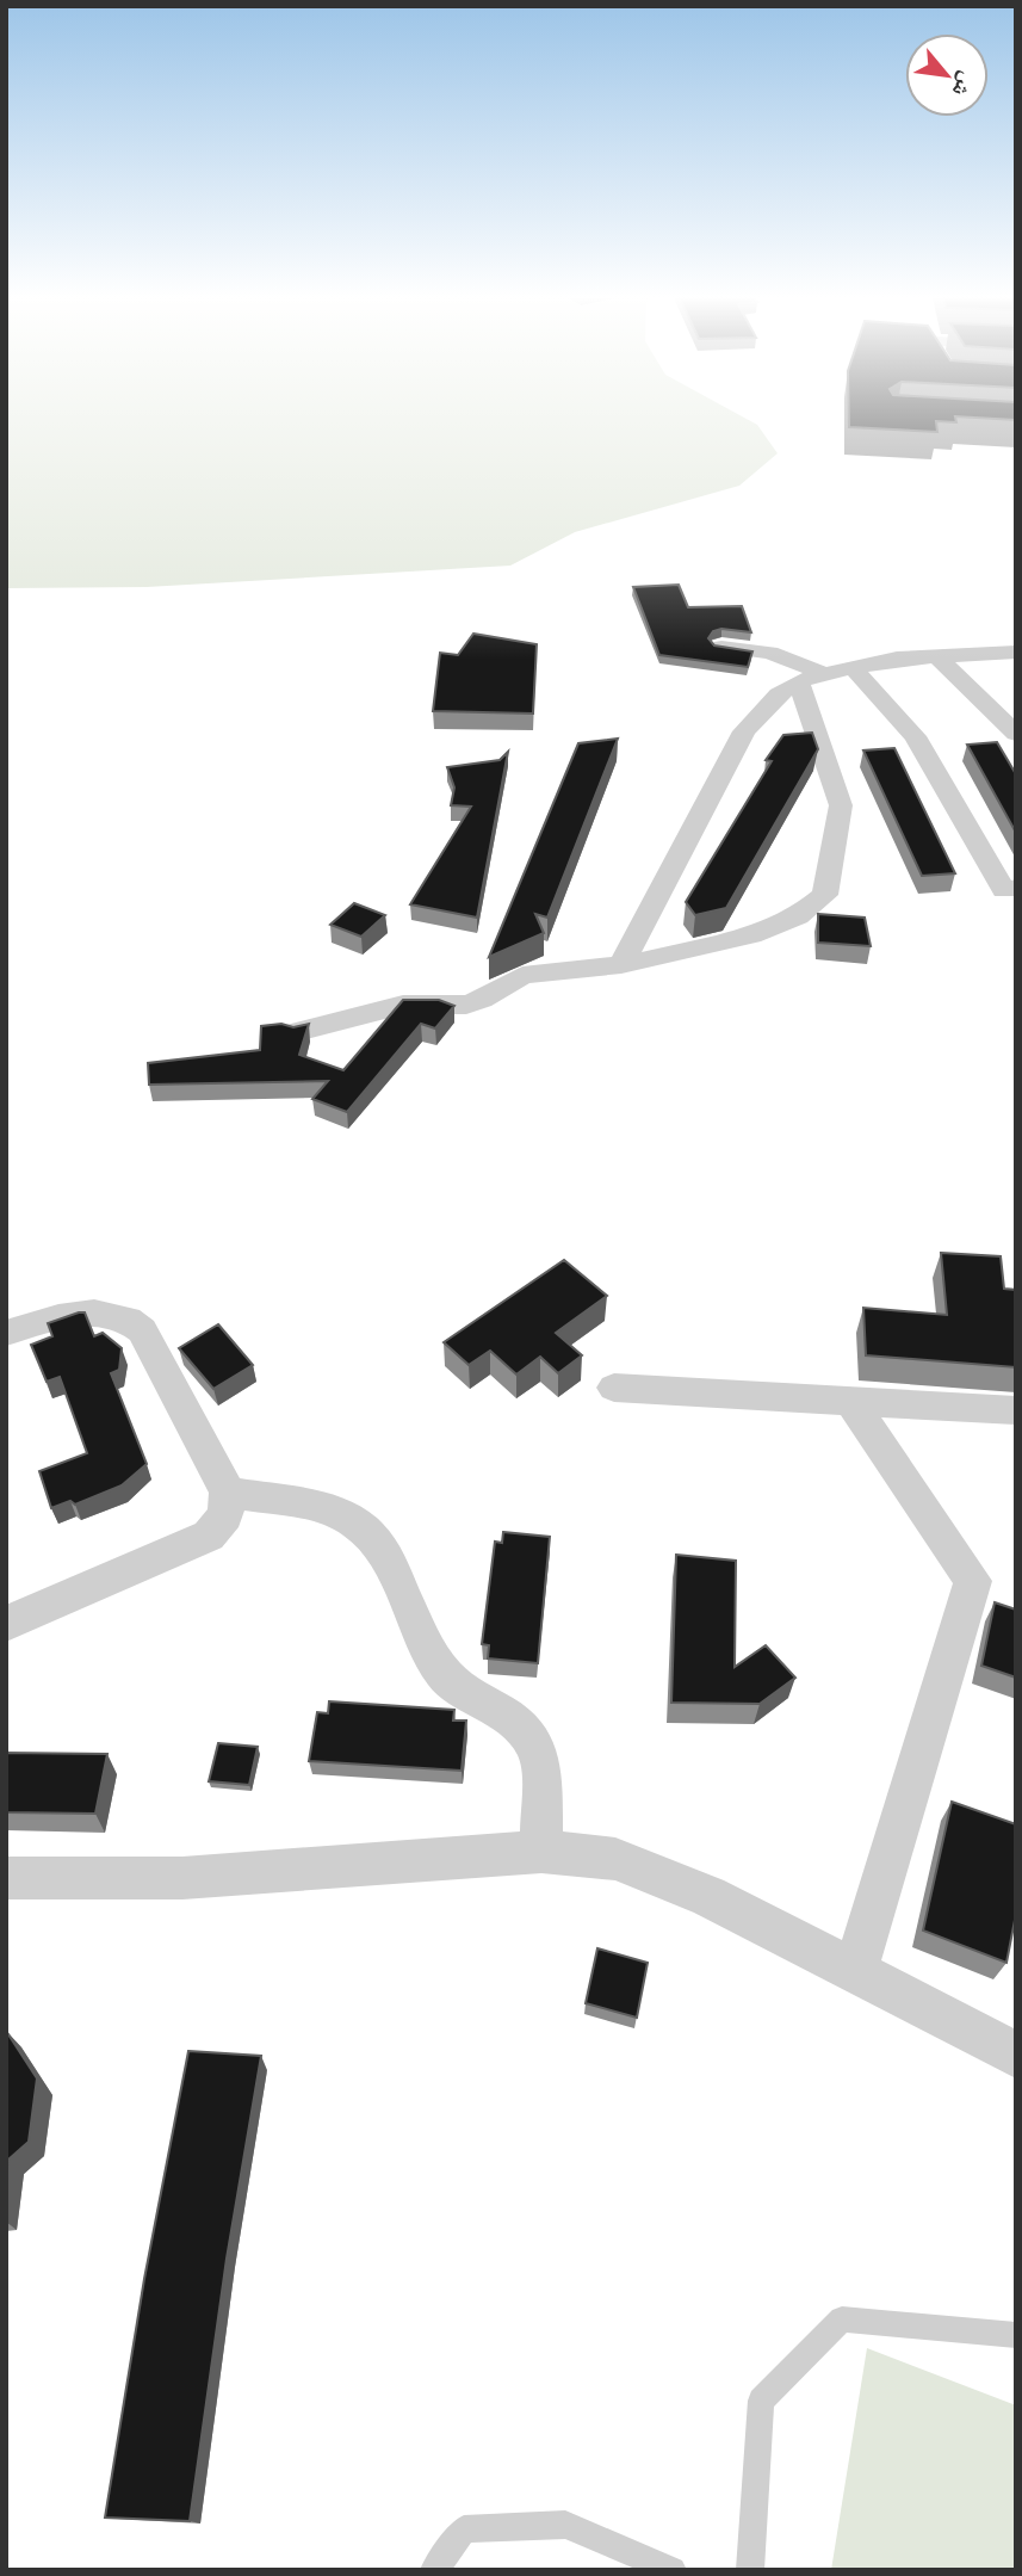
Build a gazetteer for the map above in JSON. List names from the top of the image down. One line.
{"north":"bottom right"}
